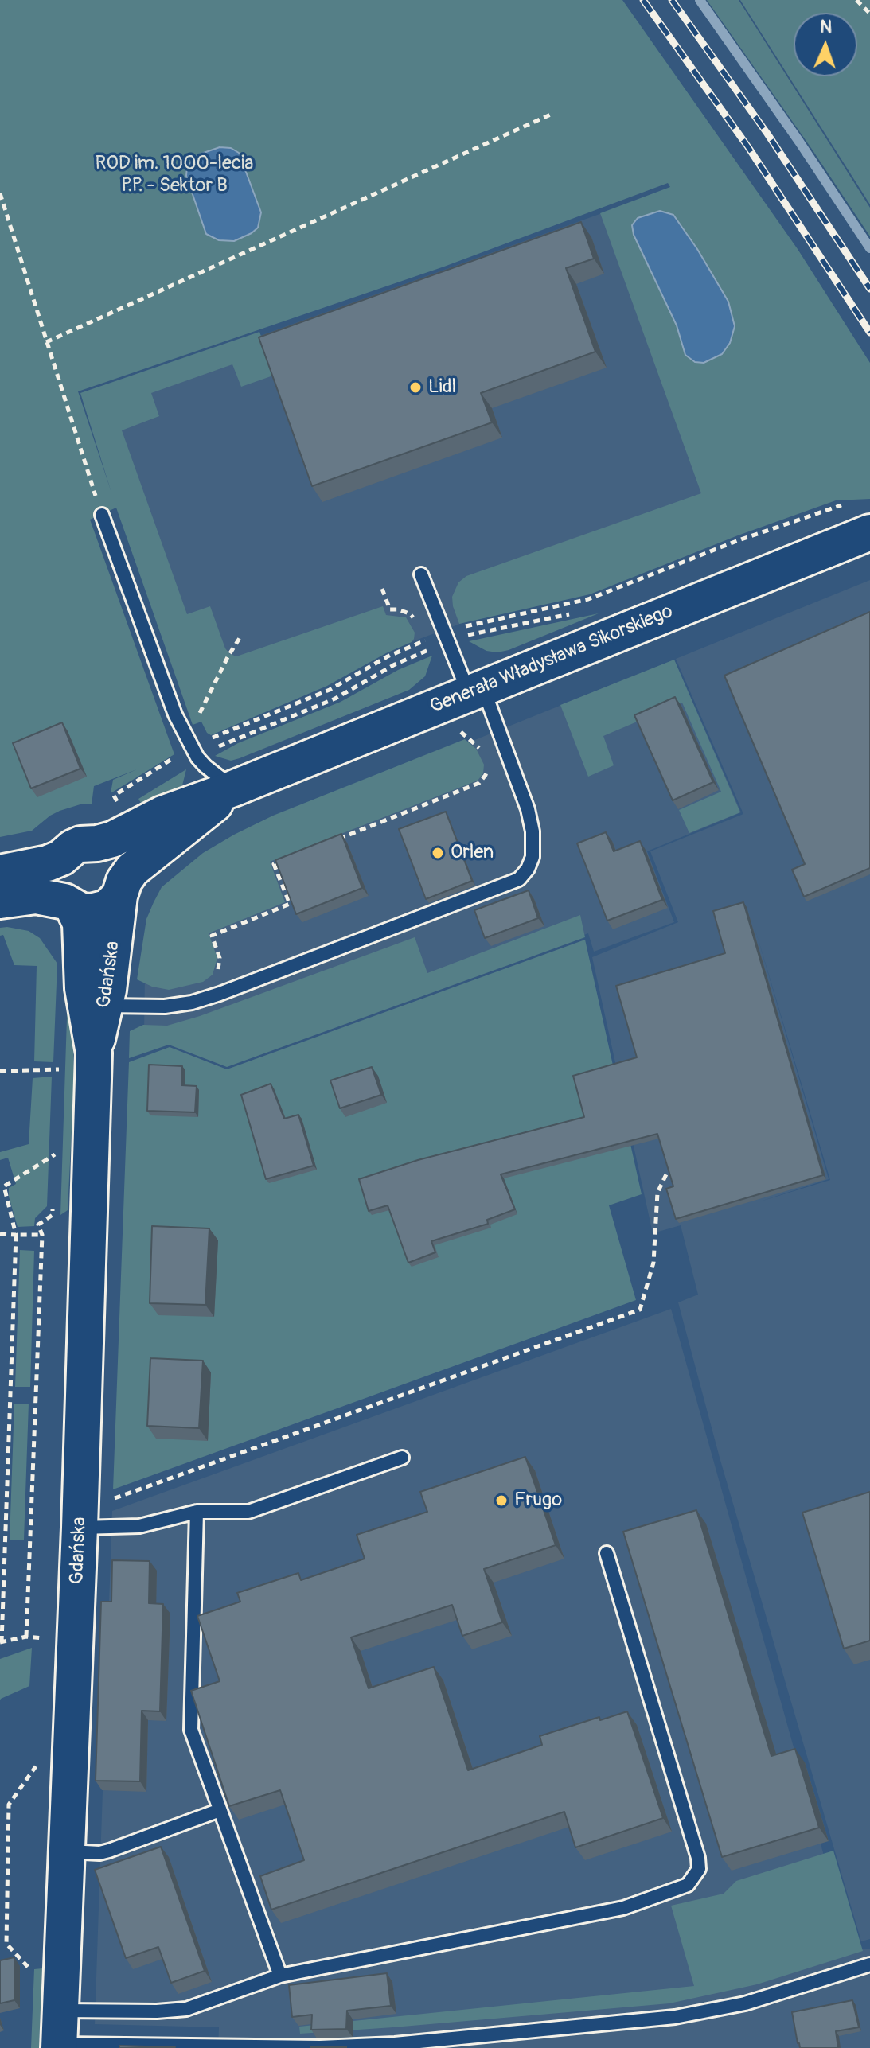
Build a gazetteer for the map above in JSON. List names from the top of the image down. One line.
{"streets":{"street":["Generała Władysława Sikorskiego","Gdańska"]},"crossings":[["Generała Władysława Sikorskiego","Gdańska"]],"parks":["ROD im. 1000-lecia P.P. - Sektor B"],"places":["Lidl","Orlen","Frugo"],"north":"top"}
